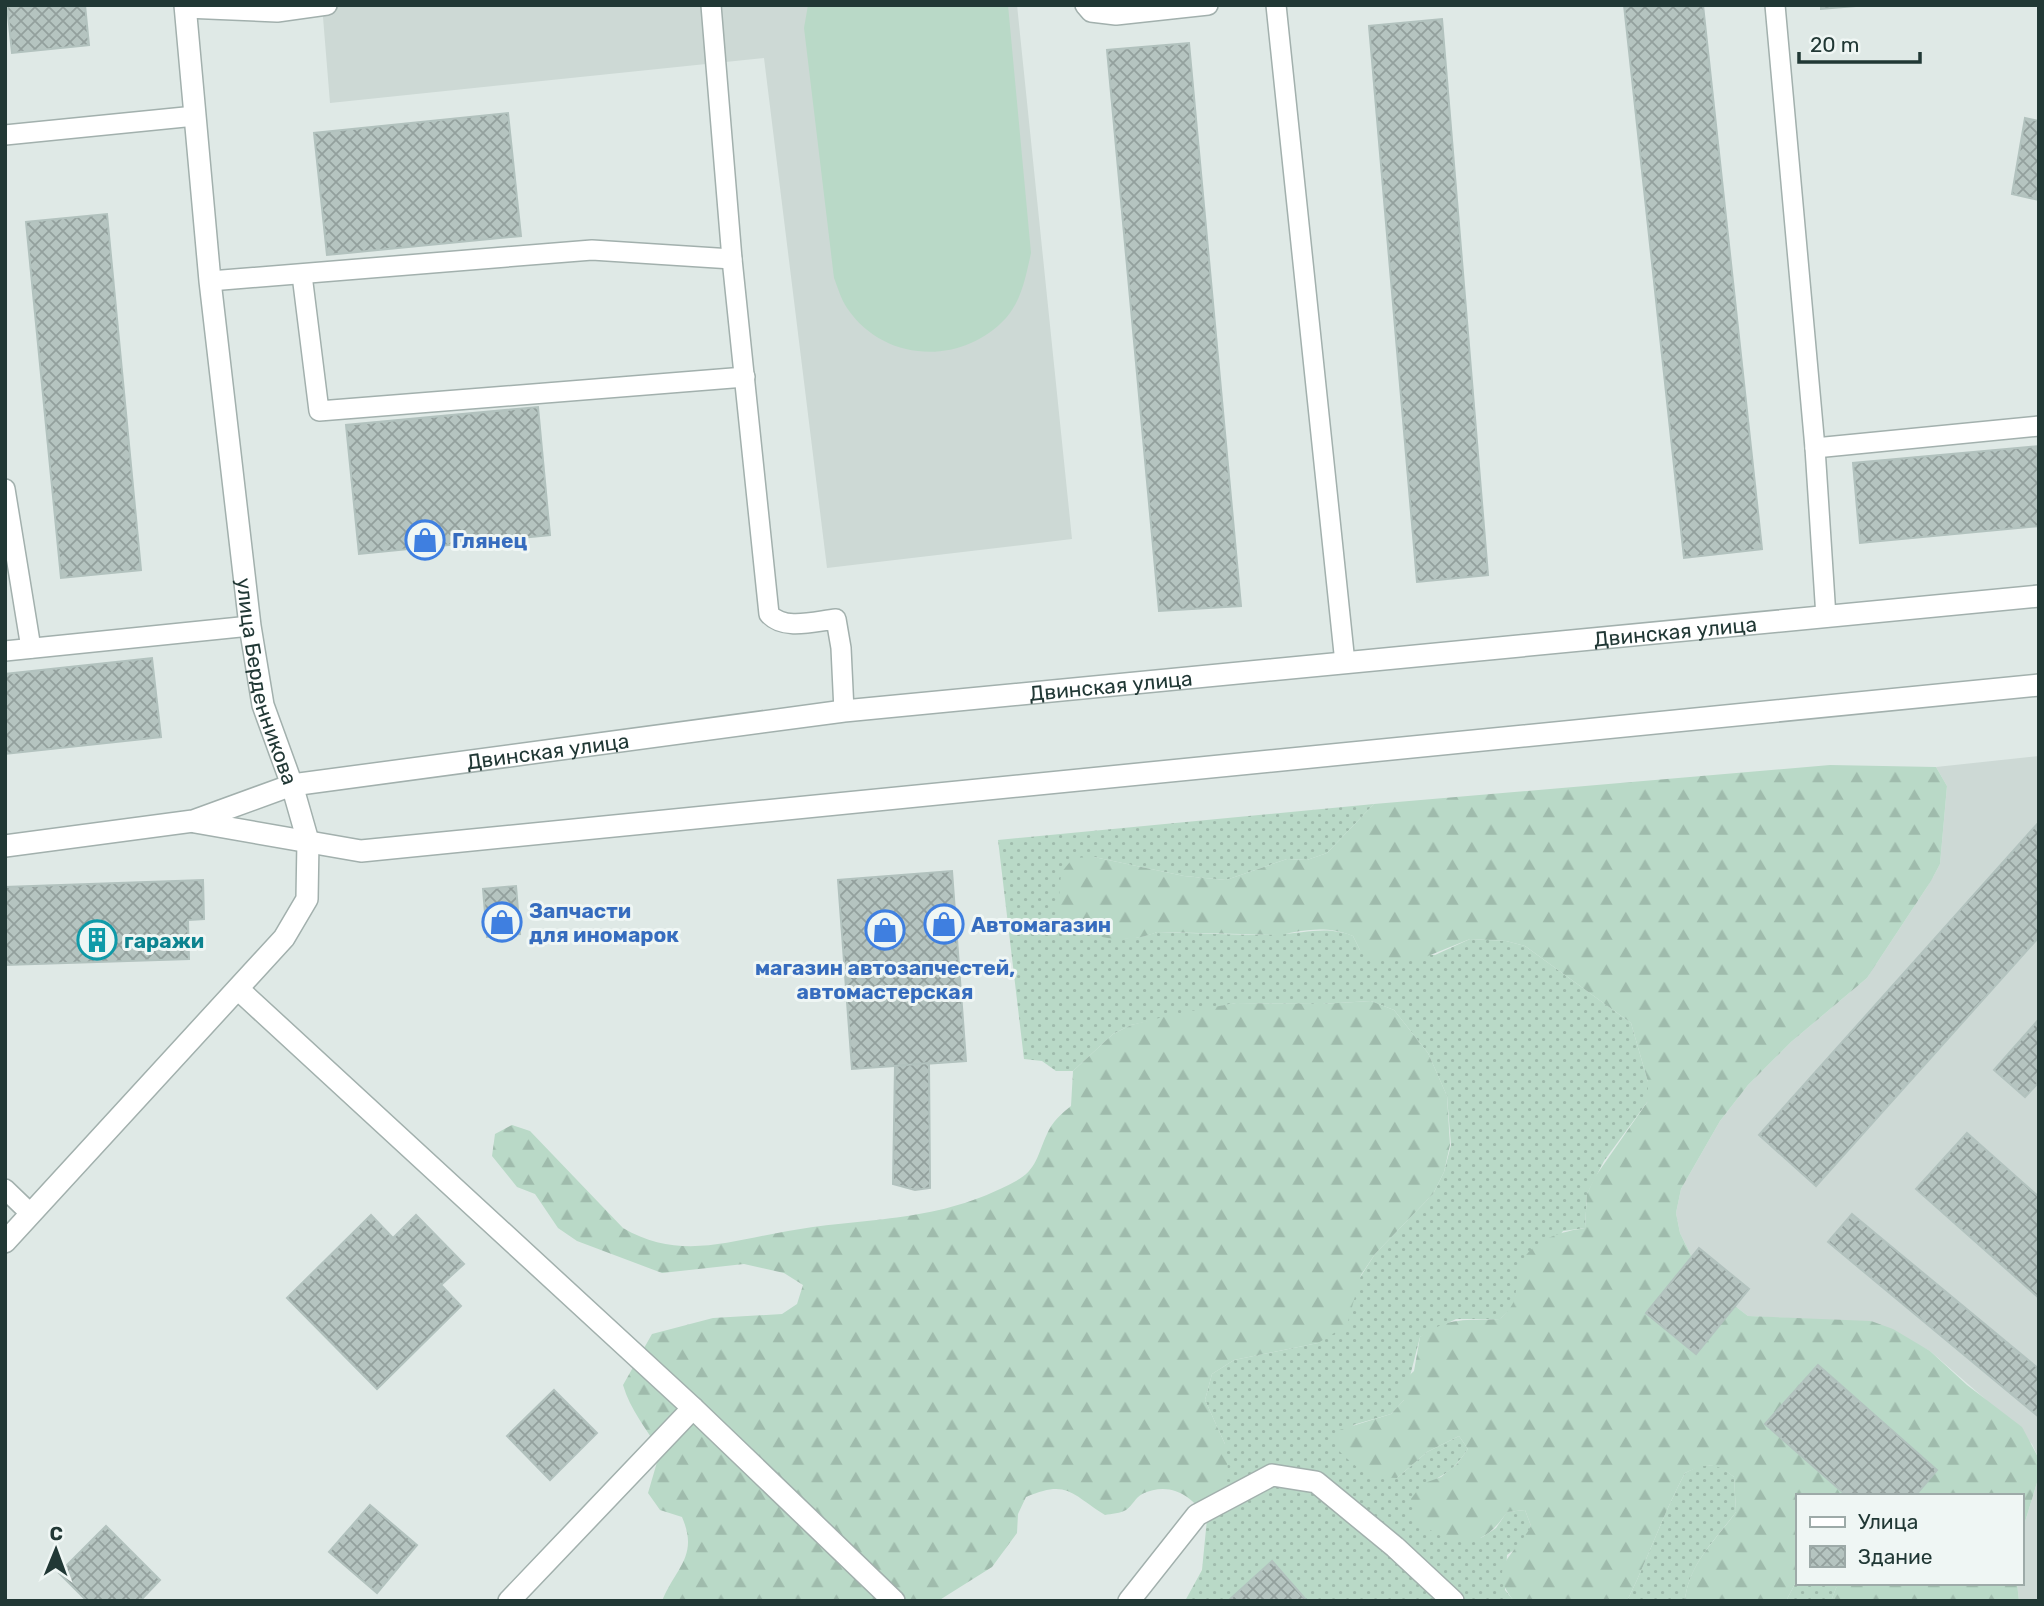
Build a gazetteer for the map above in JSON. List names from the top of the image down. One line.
{"streets":{"street":["Двинская улица","улица Берденникова"]},"crossings":[["Двинская улица","улица Берденникова"]],"places":{"shop":["Глянец","Запчасти для иномарок","Автомагазин","магазин автозапчестей, автомастерская"],"building":["гаражи"]},"legend":["Улица","Здание"],"scale_bar":"20 m","north":"top"}
